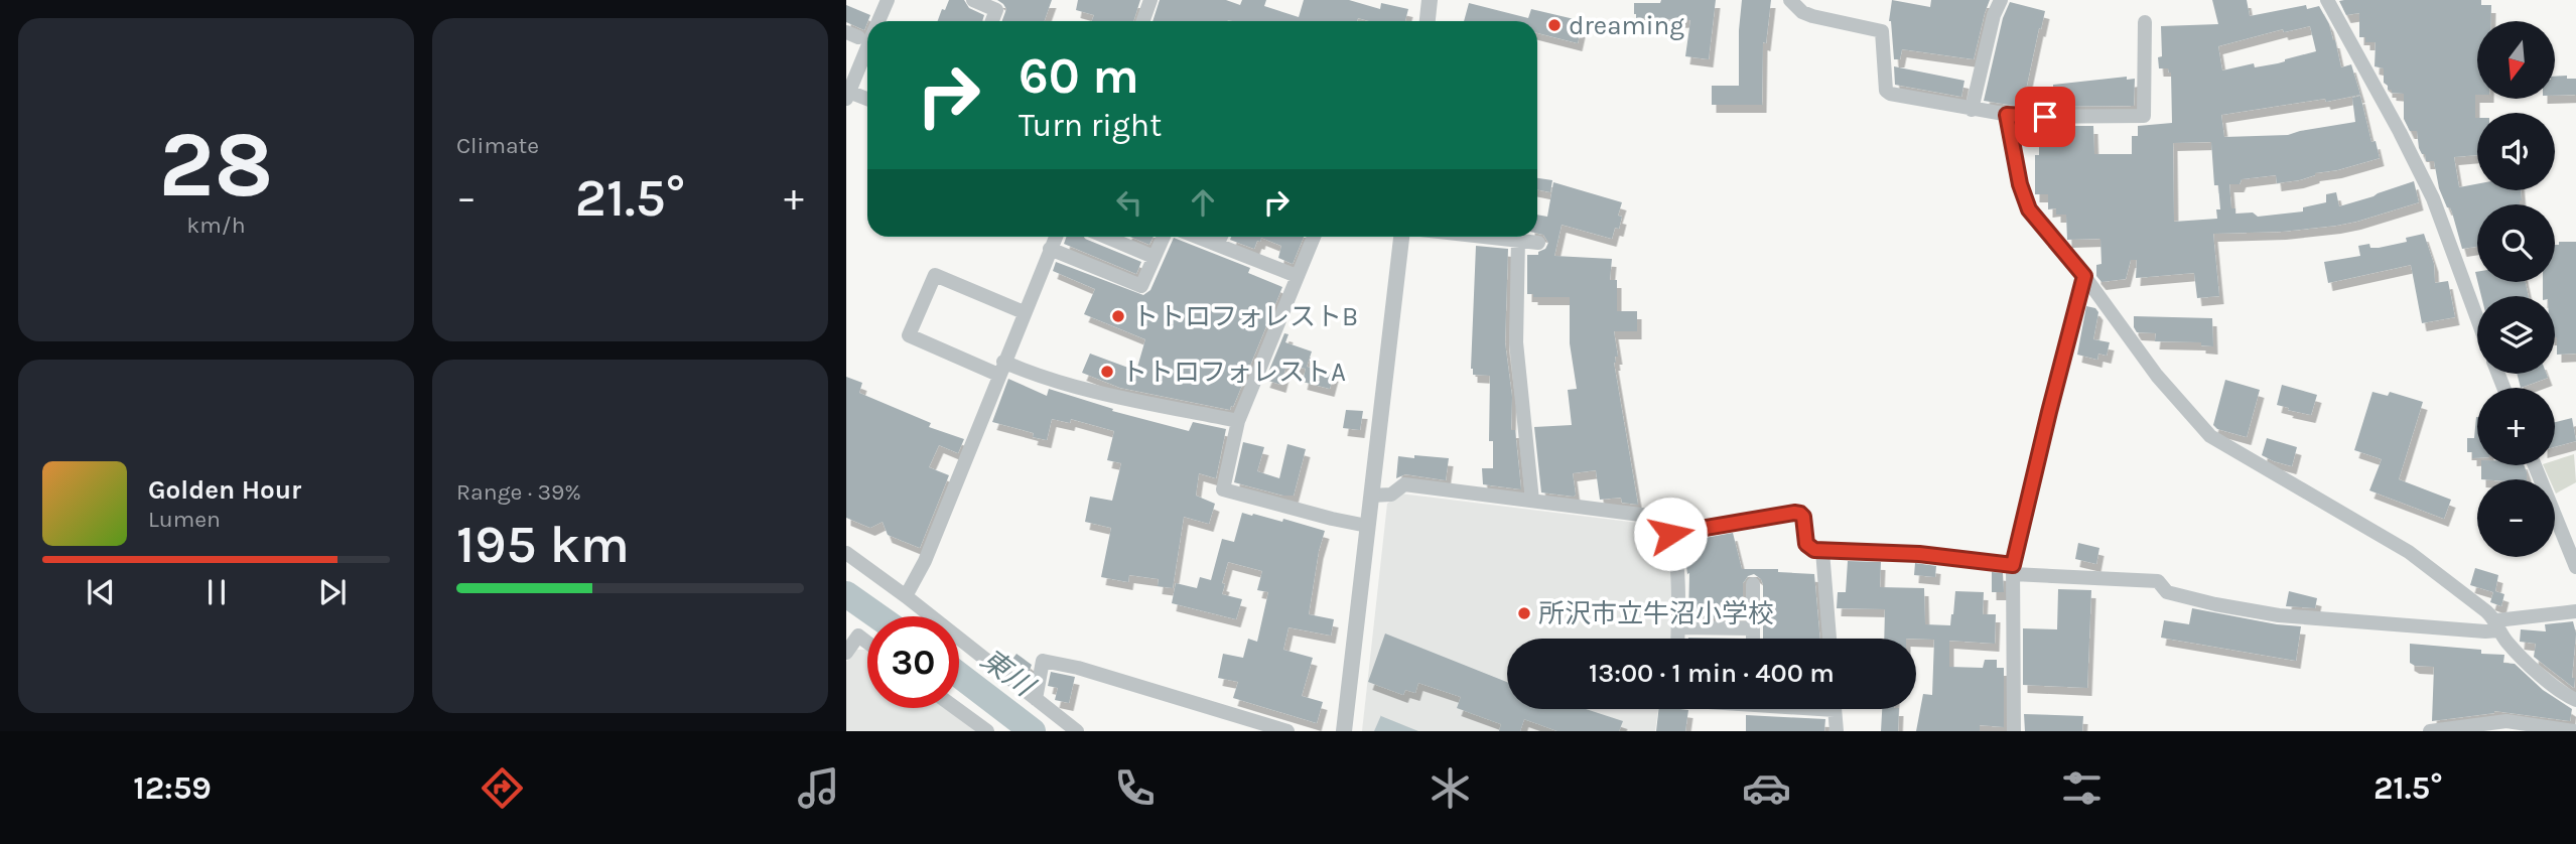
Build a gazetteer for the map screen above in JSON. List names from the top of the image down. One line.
{"water":["東川"],"places":["dreaming","トトロフォレストB","トトロフォレストA","所沢市立牛沼小学校"],"north":"bottom","page":{"tile":[["28","km/h"],"Climate",["Range · 39%","195 km"]],"map_buttons":["+","−"],"turn":["60 m","Turn right"],"heat":["−","21.5°","+"],"song":["Golden Hour","Lumen"],"limit":"30","trip":"13:00 · 1 min · 400 m","tabs":["12:59","21.5°"]}}
